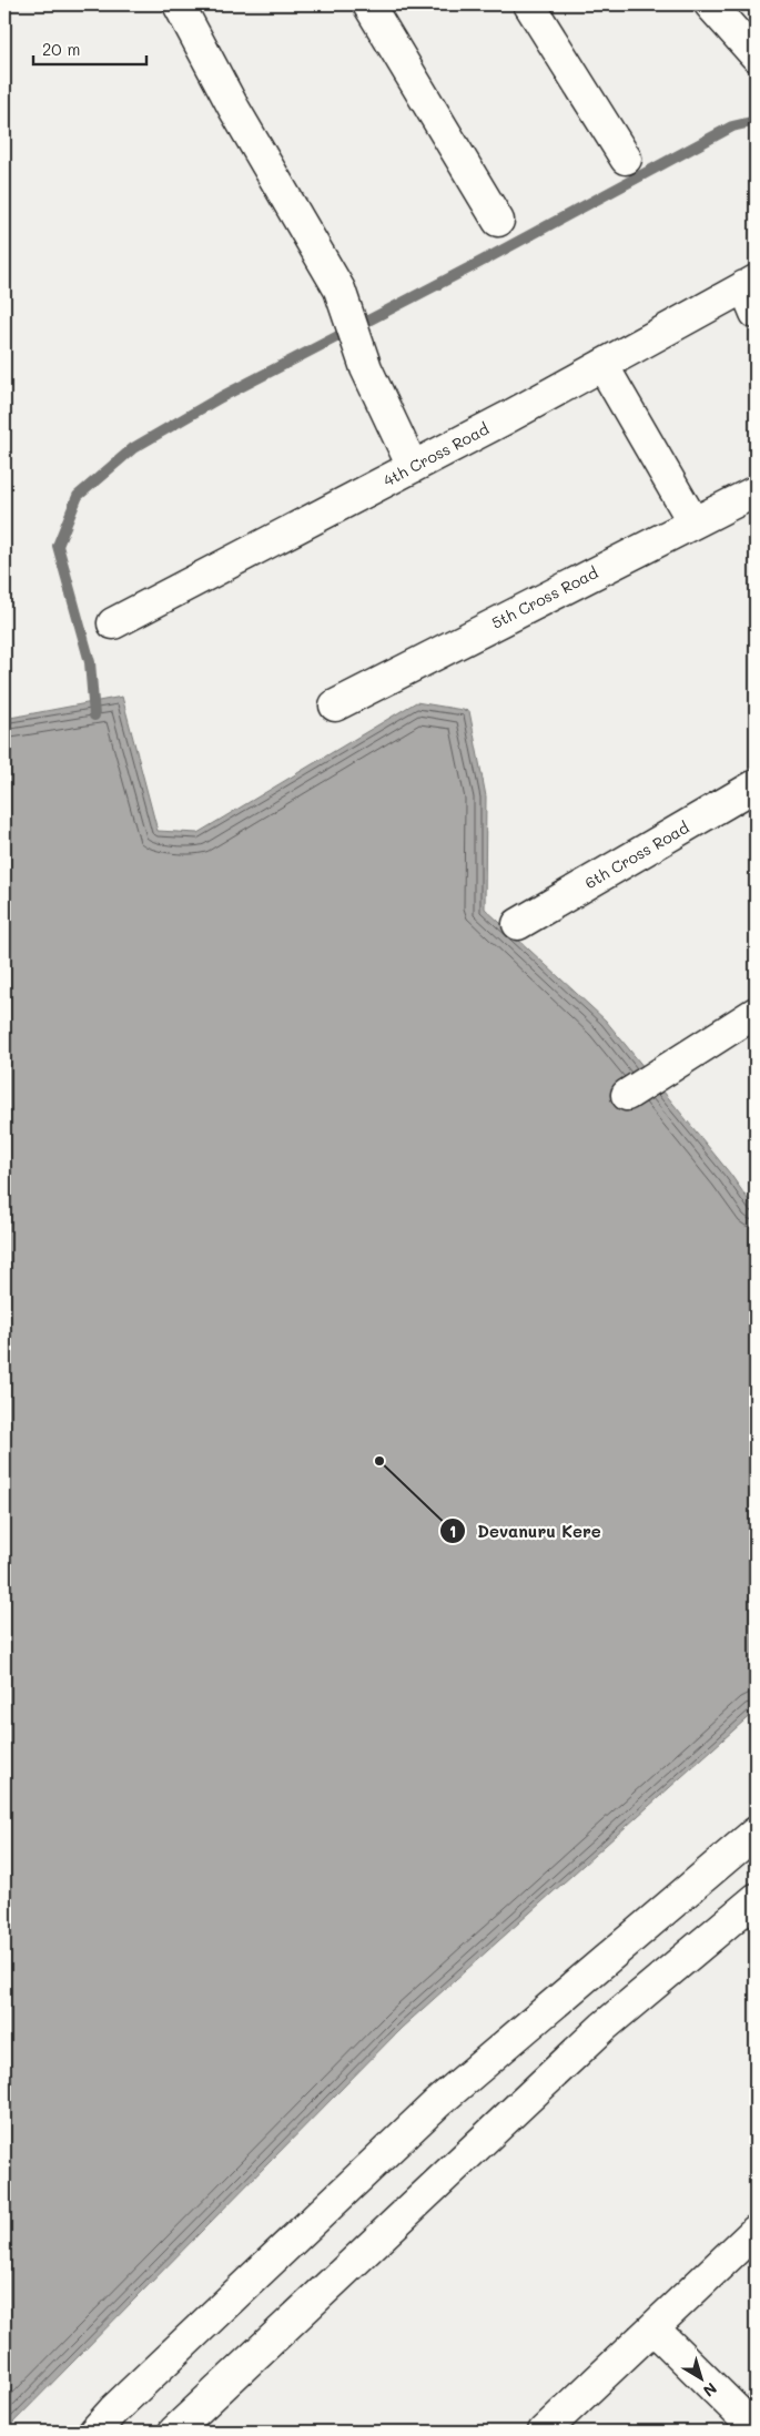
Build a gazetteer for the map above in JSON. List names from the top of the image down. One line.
{"streets":{"street":["4th Cross Road","5th Cross Road","6th Cross Road"]},"places":["Devanuru Kere"],"scale_bar":"20 m","north":"bottom right"}
